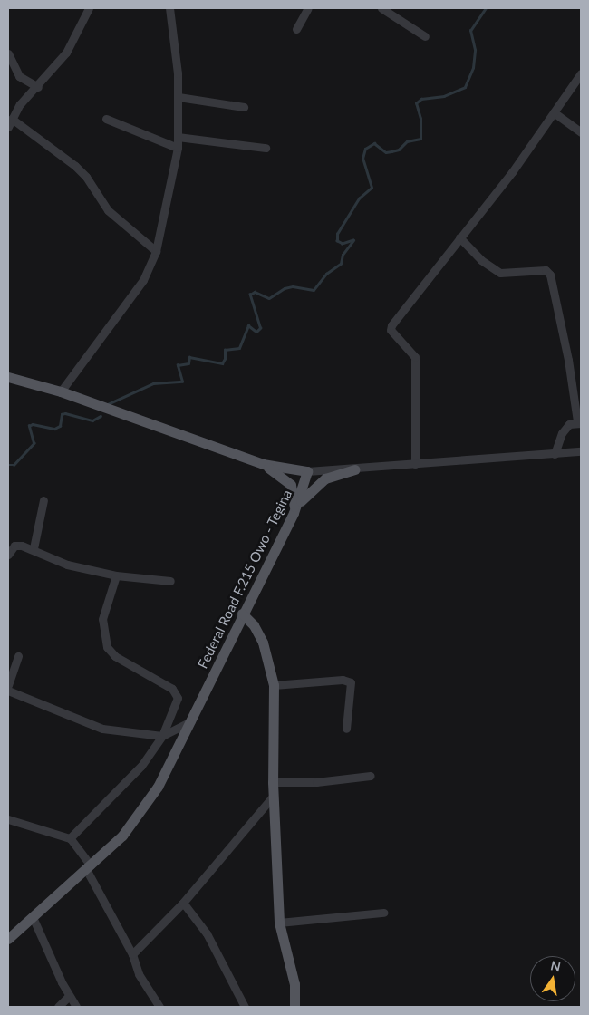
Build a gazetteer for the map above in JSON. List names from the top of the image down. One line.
{"streets":{"main road":["Federal Road F.215 Owo - Tegina"]},"north":"top"}
